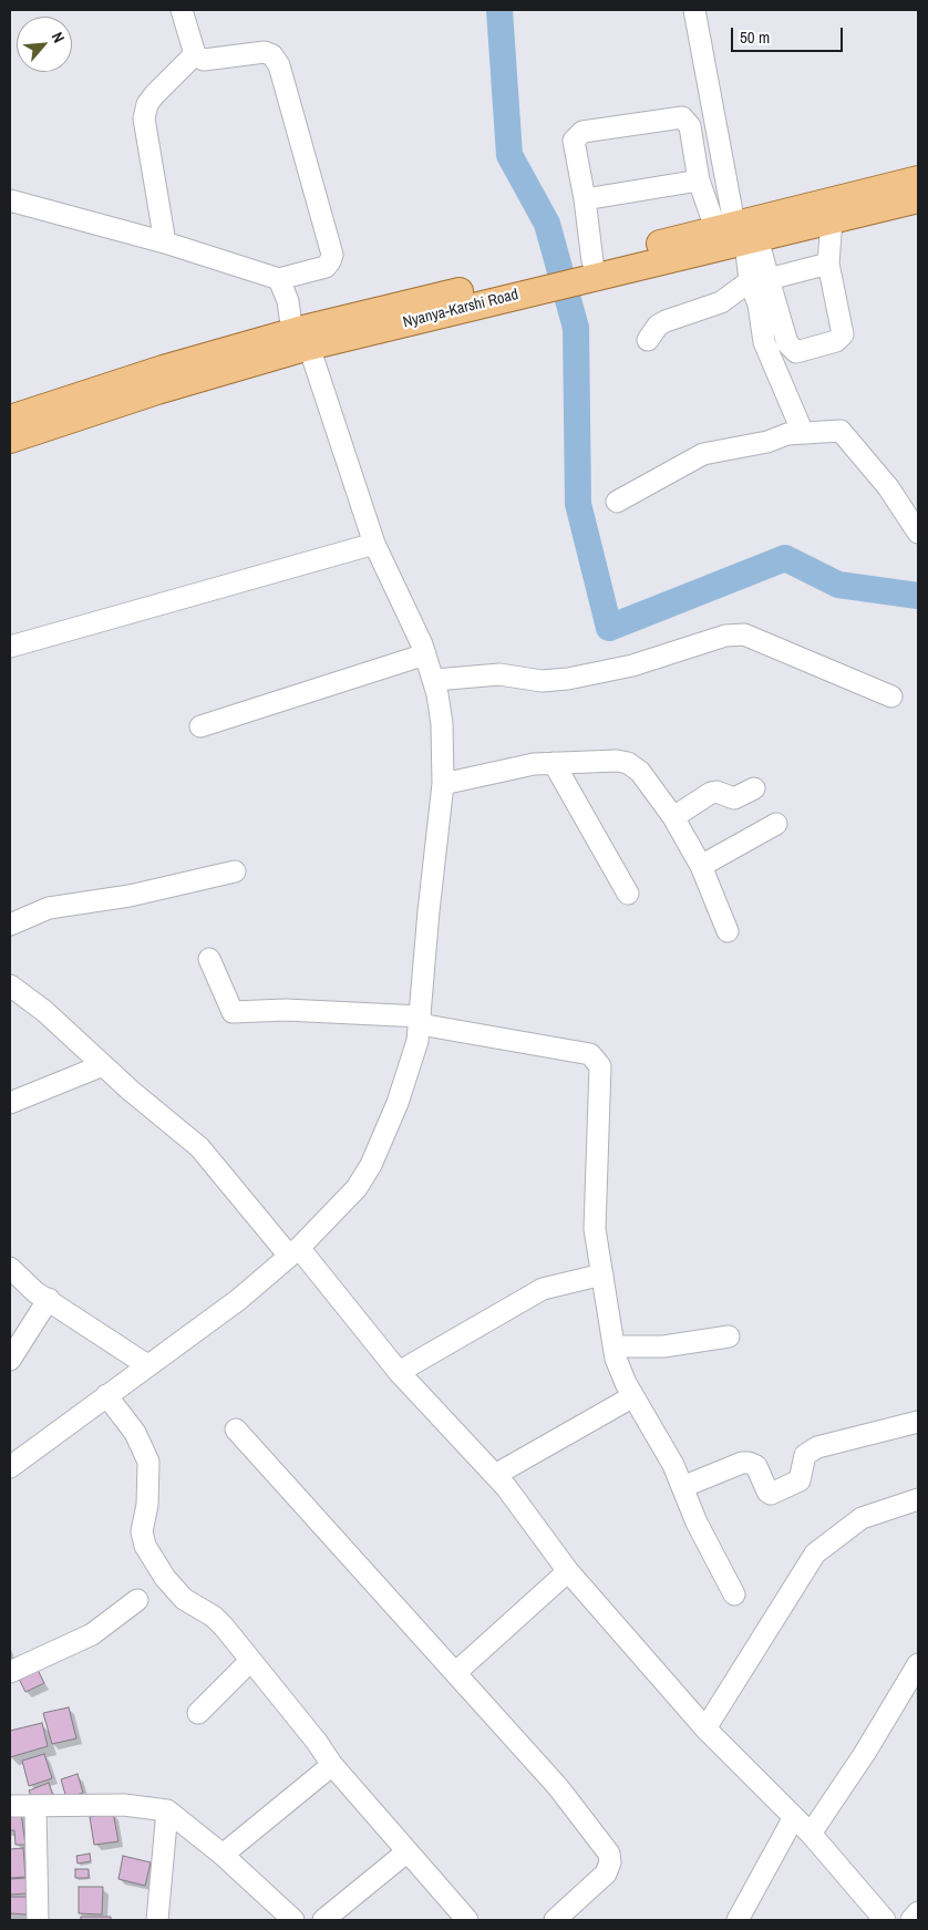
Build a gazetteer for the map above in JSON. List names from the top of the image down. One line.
{"streets":{"main road":["Nyanya-Karshi Road"]},"scale_bar":"50 m","north":"top right"}
